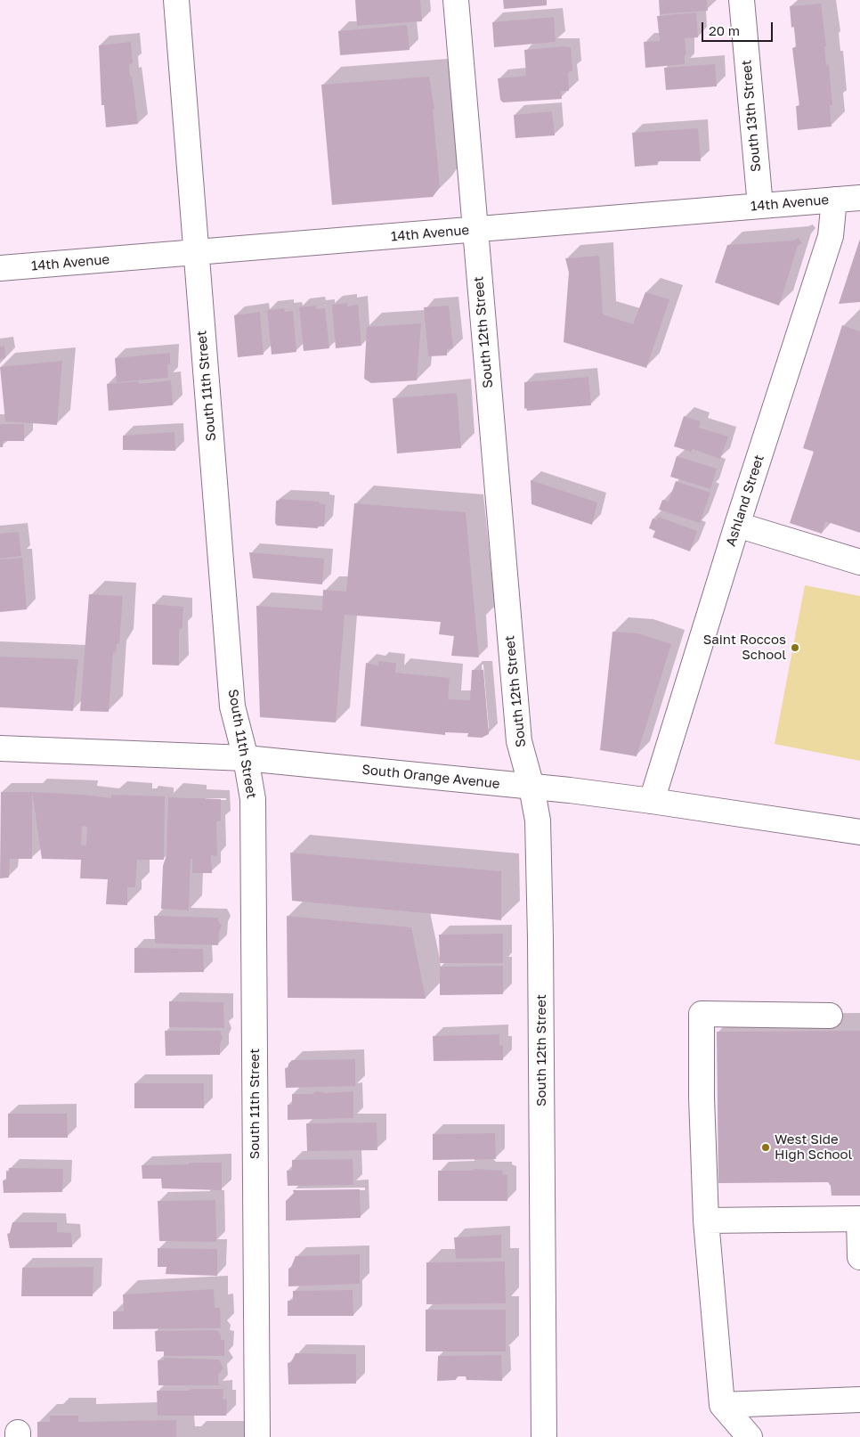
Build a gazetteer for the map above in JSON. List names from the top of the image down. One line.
{"streets":{"street":["South 13th Street","14th Avenue","South 12th Street","South 11th Street","Ashland Street","South Orange Avenue"]},"crossings":[["South 13th Street","14th Avenue"],["14th Avenue","South 12th Street"],["14th Avenue","South 11th Street"],["14th Avenue","Ashland Street"],["South 12th Street","South Orange Avenue"],["South 11th Street","South Orange Avenue"],["Ashland Street","South Orange Avenue"]],"places":["Saint Roccos School","West Side High School"],"scale_bar":"20 m"}
